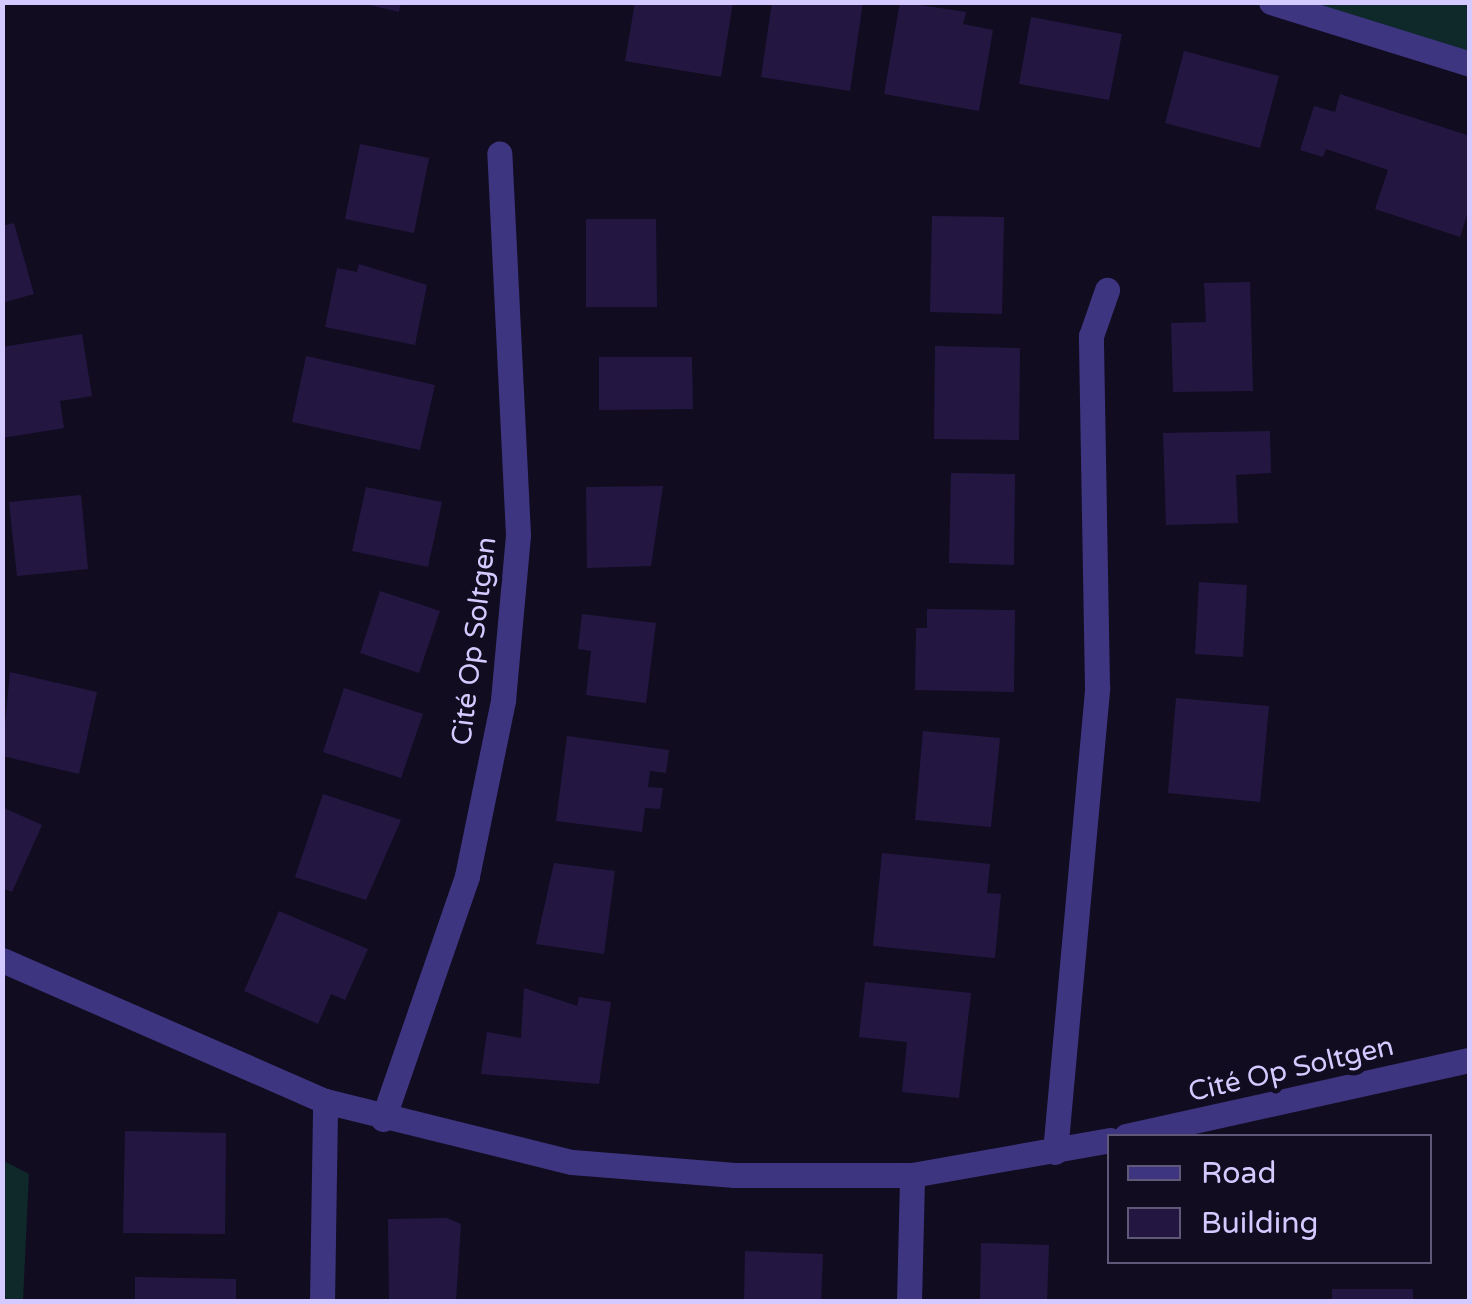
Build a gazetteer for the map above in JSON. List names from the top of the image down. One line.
{"streets":{"street":["Cité Op Soltgen"]},"legend":["Road","Building"]}
